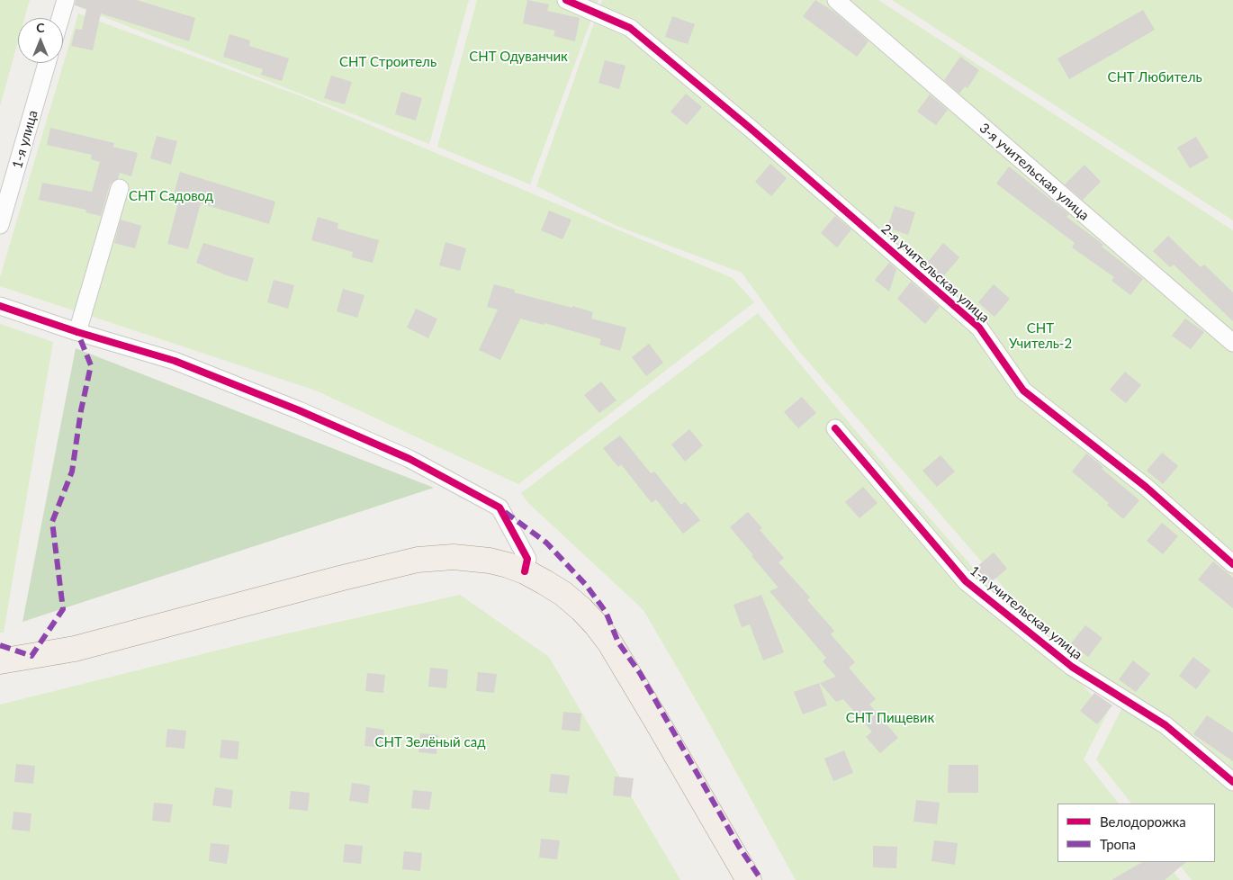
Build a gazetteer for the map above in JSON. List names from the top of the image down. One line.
{"streets":{"street":["1-я улица","3-я учительская улица","2-я учительская улица","1-я учительская улица"]},"parks":["СНТ Одуванчик","СНТ Строитель","СНТ Любитель","СНТ Садовод","СНТ Учитель-2","СНТ Пищевик","СНТ Зелёный сад"],"legend":["Велодорожка","Тропа"],"north":"top"}
